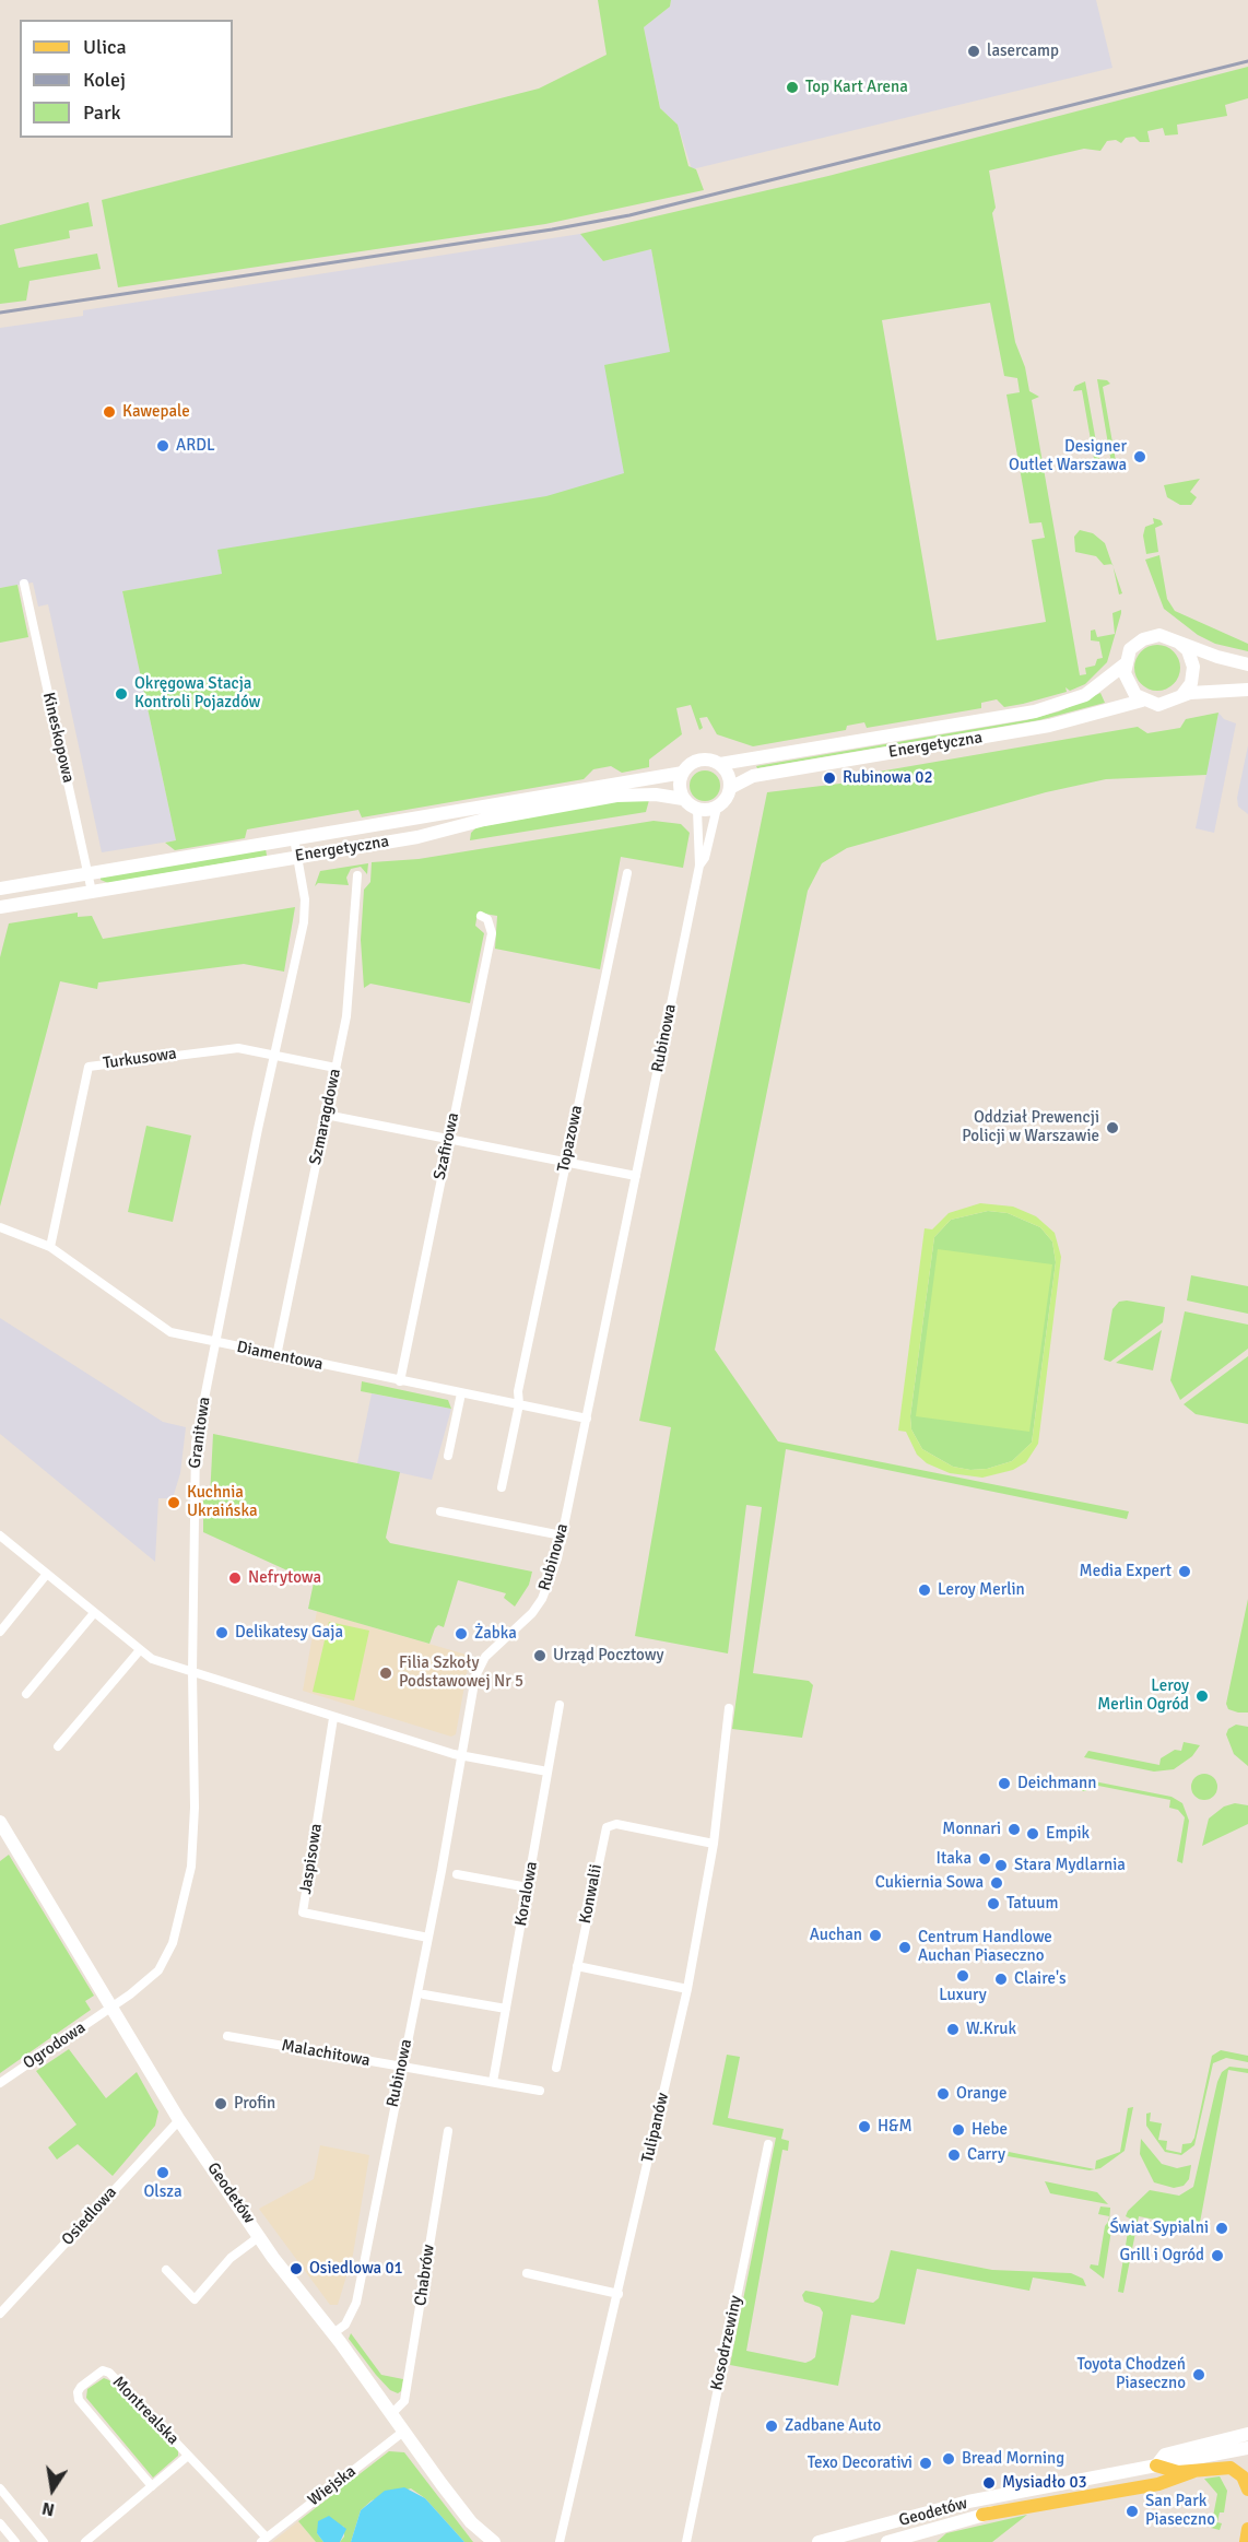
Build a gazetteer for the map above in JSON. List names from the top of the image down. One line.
{"streets":{"street":["Kineskopowa","Energetyczna","Rubinowa","Turkusowa","Szmaragdowa","Topazowa","Szafirowa","Diamentowa","Granitowa","Jaspisowa","Koralowa","Konwalii","Ogrodowa","Malachitowa","Tulipanów","Geodetów","Osiedlowa","Chabrów","Kosodrzewiny","Montrealska","Wiejska"]},"crossings":[["Kineskopowa","Energetyczna"],["Energetyczna","Rubinowa"],["Energetyczna","Granitowa"],["Rubinowa","Diamentowa"],["Rubinowa","Jaspisowa"],["Rubinowa","Malachitowa"],["Rubinowa","Geodetów"],["Turkusowa","Szmaragdowa"],["Turkusowa","Diamentowa"],["Turkusowa","Granitowa"],["Szmaragdowa","Diamentowa"],["Topazowa","Diamentowa"],["Szafirowa","Diamentowa"],["Diamentowa","Granitowa"],["Granitowa","Ogrodowa"],["Granitowa","Geodetów"],["Koralowa","Malachitowa"],["Konwalii","Tulipanów"],["Ogrodowa","Geodetów"],["Geodetów","Osiedlowa"],["Geodetów","Chabrów"],["Geodetów","Wiejska"],["Montrealska","Wiejska"]],"places":["lasercamp","Top Kart Arena","Kawepale","ARDL","Designer Outlet Warszawa","Okręgowa Stacja Kontroli Pojazdów","Rubinowa 02","Oddział Prewencji Policji w Warszawie","Kuchnia Ukraińska","Media Expert","Nefrytowa","Leroy Merlin","Delikatesy Gaja","Żabka","Urząd Pocztowy","Filia Szkoły Podstawowej Nr 5","Leroy Merlin Ogród","Deichmann","Monnari","Empik","Itaka","Stara Mydlarnia","Cukiernia Sowa","Tatuum","Auchan","Centrum Handlowe Auchan Piaseczno","Luxury","Claire's","W.Kruk","Orange","Profin","H&M","Hebe","Carry","Olsza","Świat Sypialni","Grill i Ogród","Osiedlowa 01","Toyota Chodzeń Piaseczno","Zadbane Auto","Bread Morning","Texo Decorativi","Mysiadło 03","San Park Piaseczno"],"legend":["Ulica","Kolej","Park"],"north":"bottom"}
